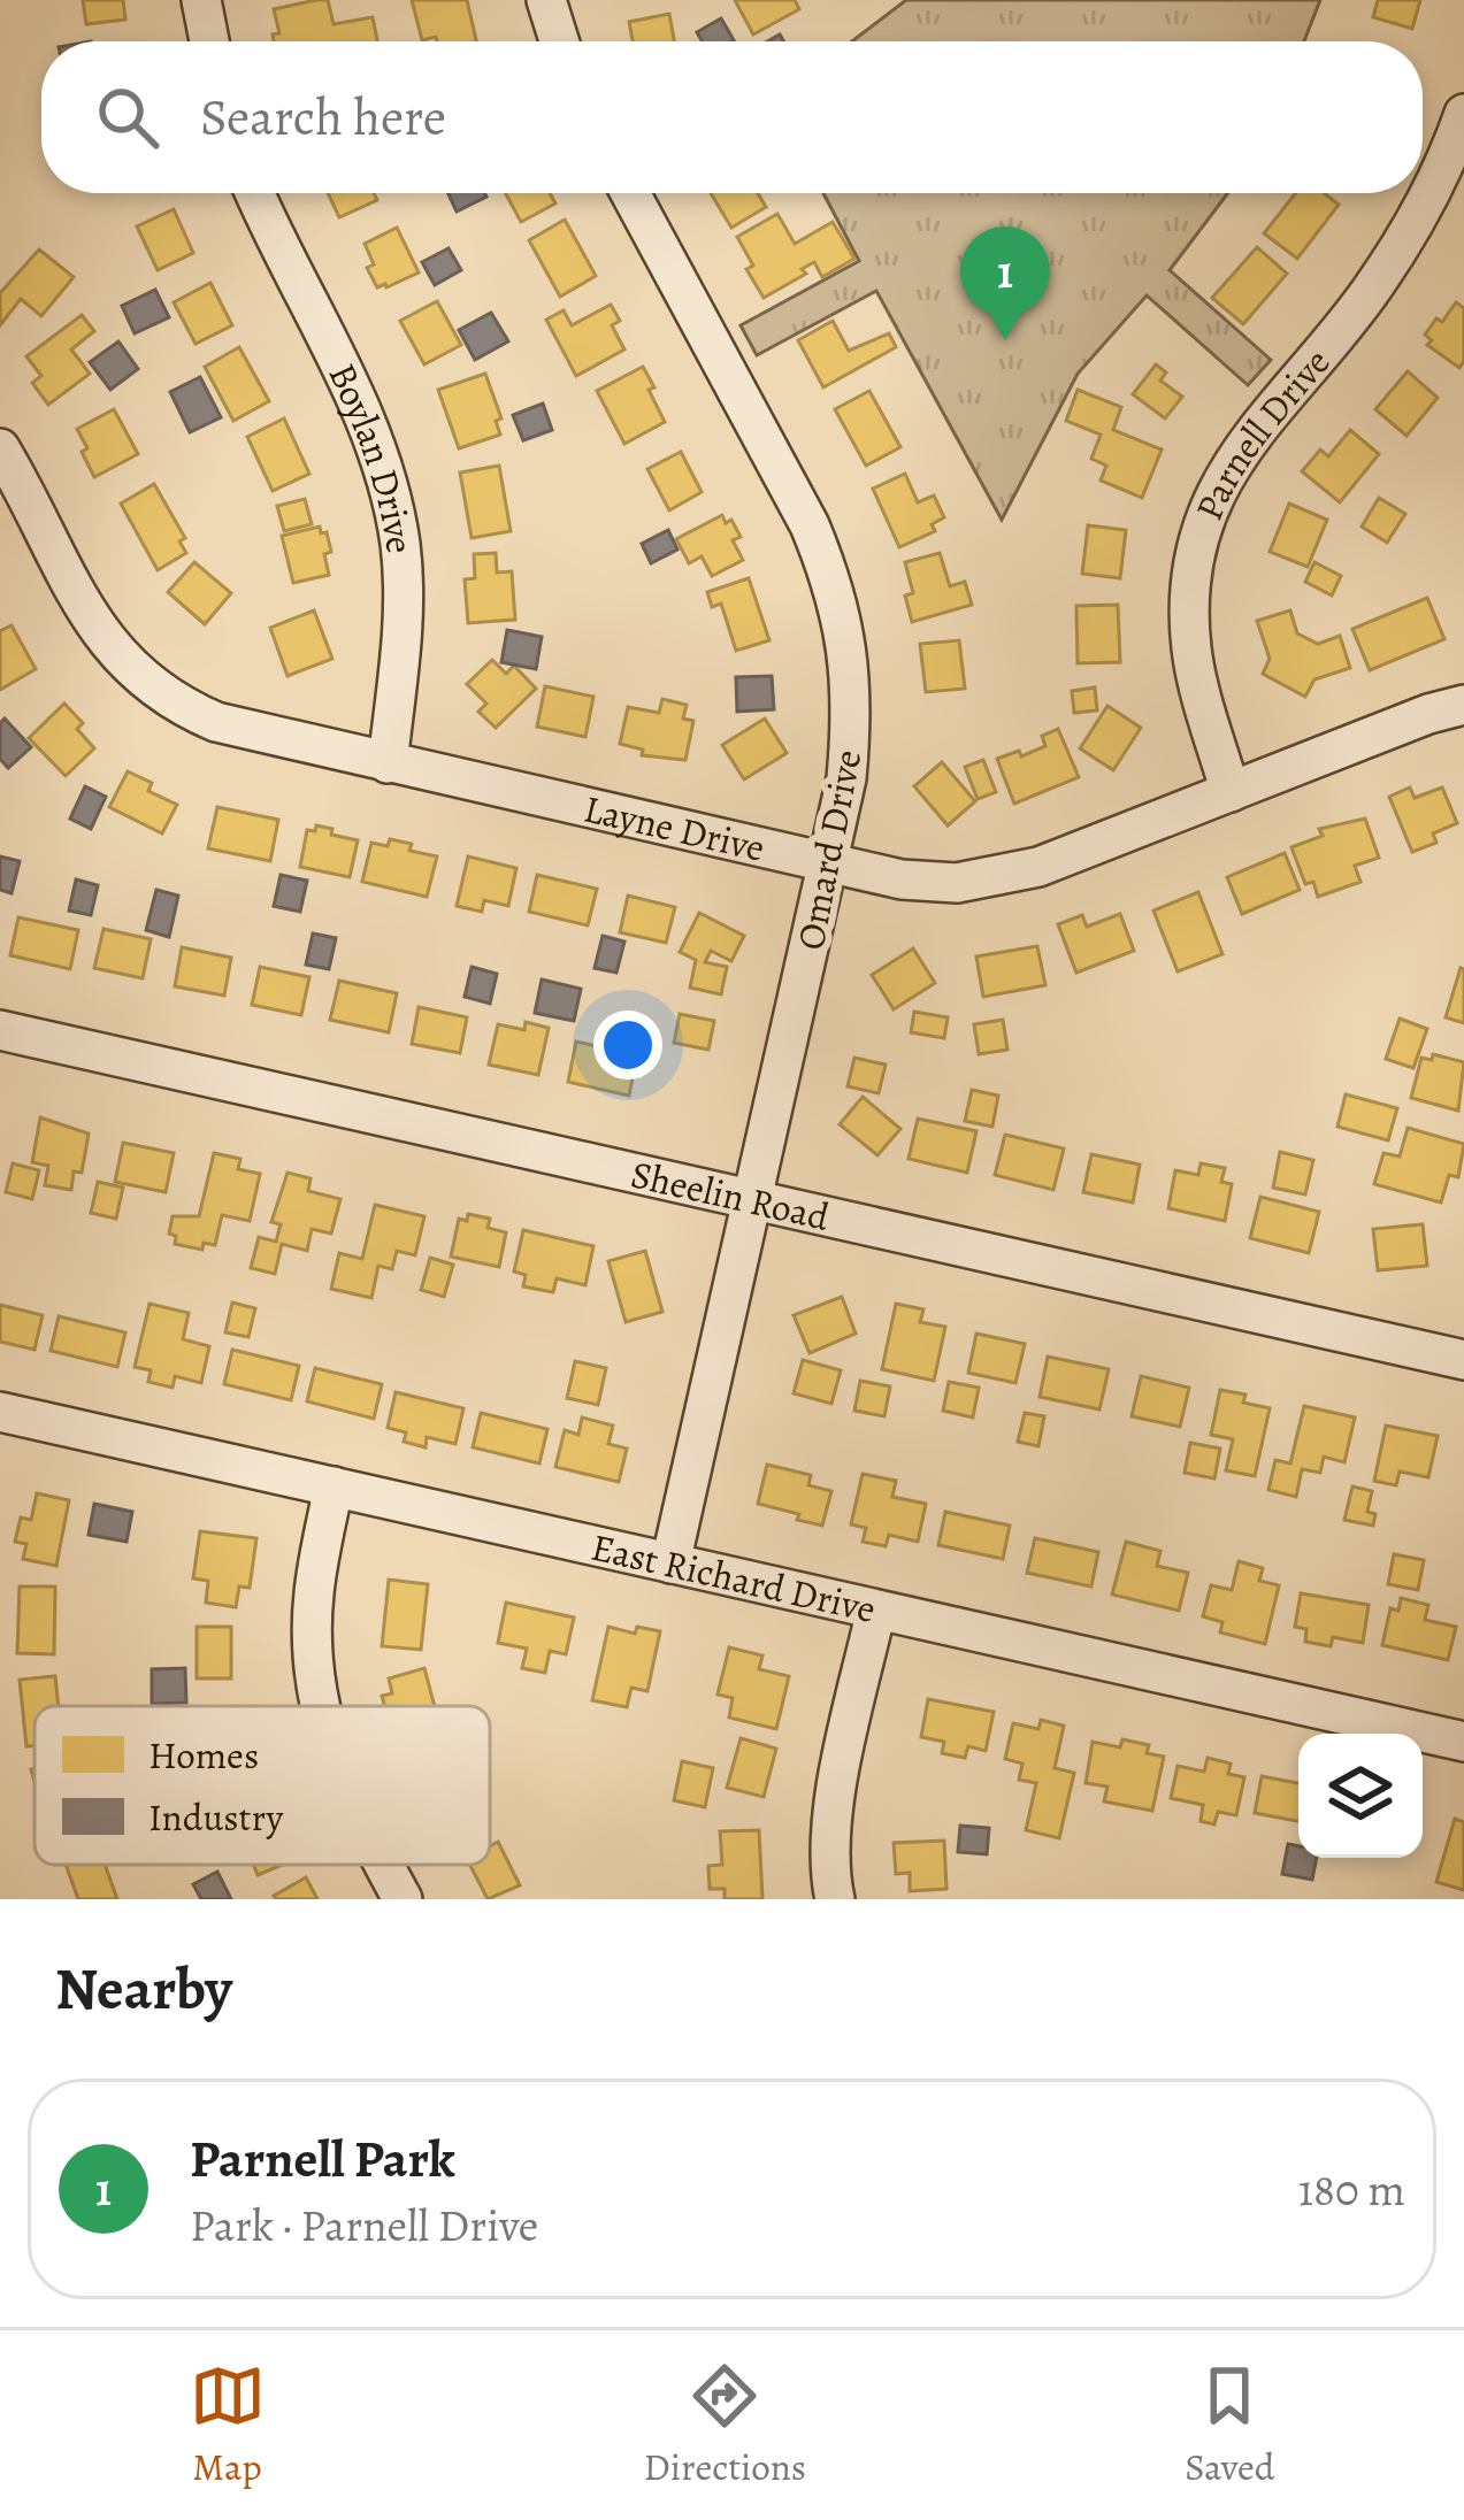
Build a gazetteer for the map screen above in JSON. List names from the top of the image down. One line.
{"streets":{"street":["Parnell Drive","Boylan Drive","Layne Drive","Omard Drive","Sheelin Road","East Richard Drive"]},"crossings":[["Parnell Drive","Layne Drive"],["Boylan Drive","Layne Drive"],["Layne Drive","Omard Drive"],["Omard Drive","Sheelin Road"],["Omard Drive","East Richard Drive"]],"legend":["Homes","Industry"],"page":{"search":"Search here","pins":"1","heading":"Nearby","list":[{"mark":"1","name":"Parnell Park","note":"Park · Parnell Drive","value":"180 m"}],"nav":["Map","Directions","Saved"]}}
